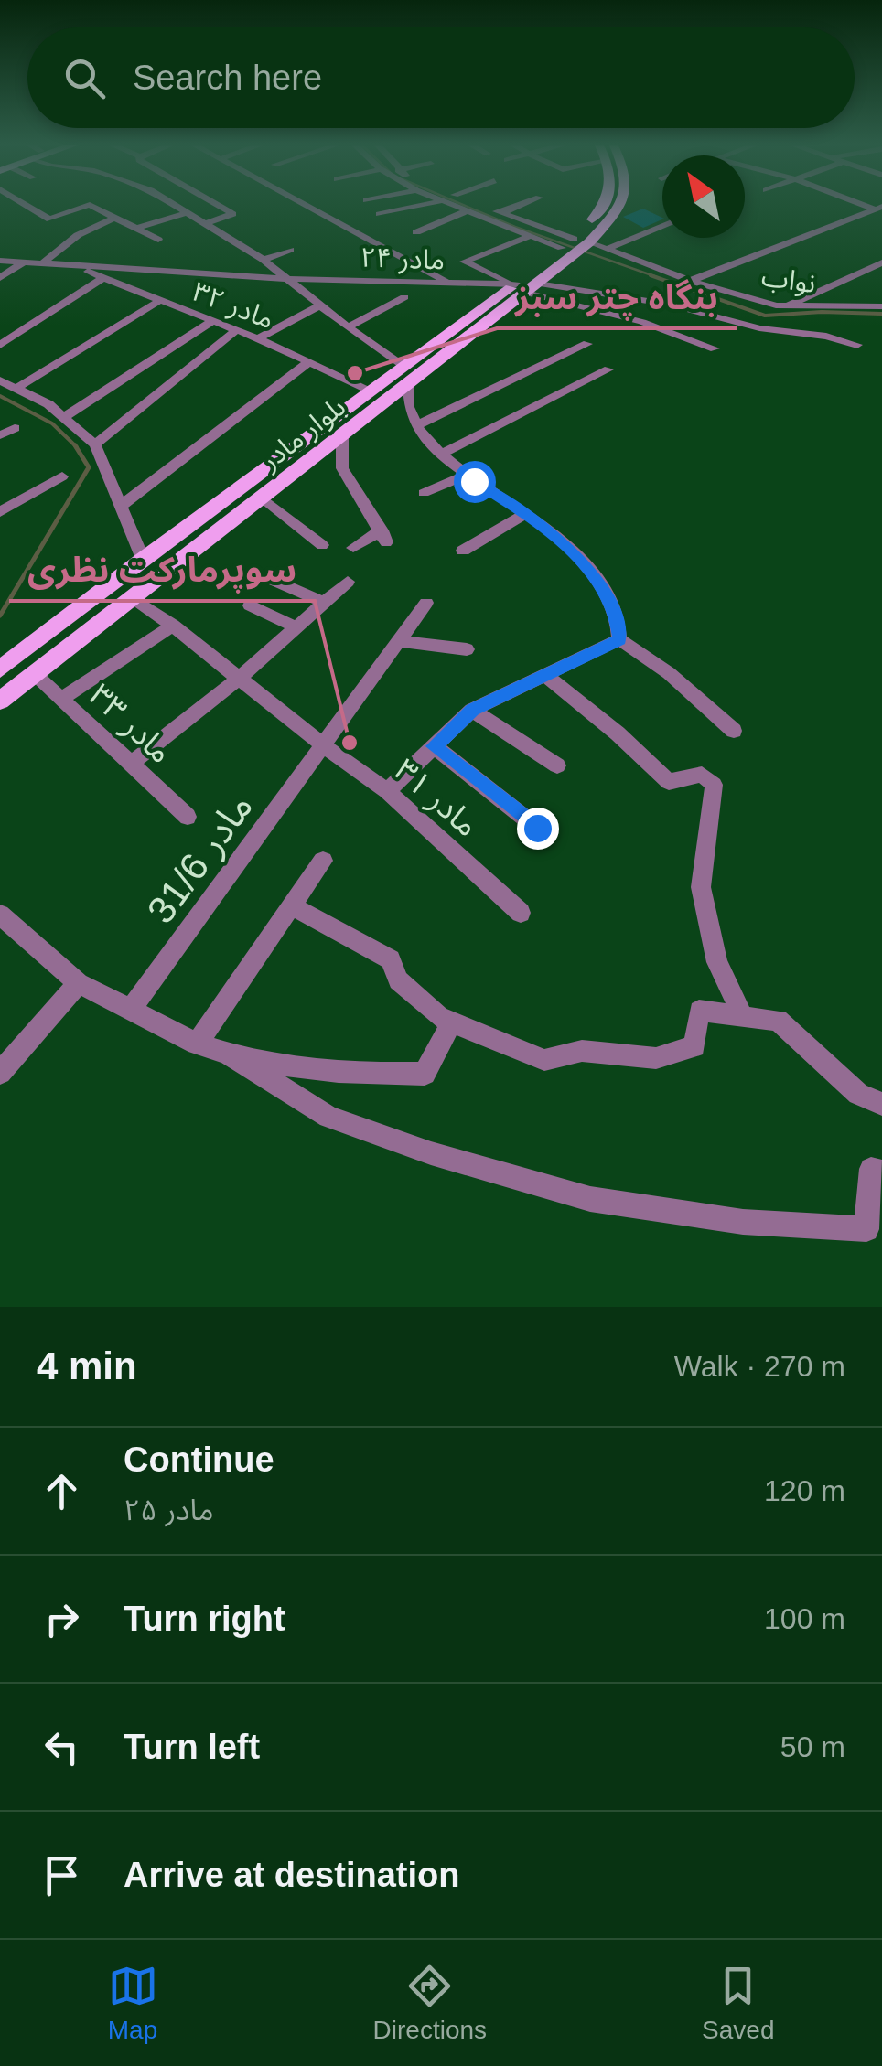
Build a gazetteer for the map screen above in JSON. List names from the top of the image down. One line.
{"streets":{"main road":["بلوار مادر"],"street":["مادر ۲۴","نواب","مادر ۳۲","مادر ۳۳","مادر ۳۱","مادر 31/6"]},"crossings":[["مادر ۲۴","مادر ۳۲"],["مادر ۲۴","بلوار مادر"],["نواب","بلوار مادر"],["مادر ۳۲","بلوار مادر"],["بلوار مادر","مادر ۳۳"],["بلوار مادر","مادر ۳۱"],["مادر ۳۱","مادر 31/6"]],"places":["بنگاه چتر سبز","سوپرمارکت نظری"],"north":"top left","page":{"search":"Search here","heading":["4 min","Walk · 270 m"],"list":[["Continue","مادر ۲۵","120 m"],["Turn right","100 m"],["Turn left","50 m"],"Arrive at destination"],"nav":["Map","Directions","Saved"]}}
